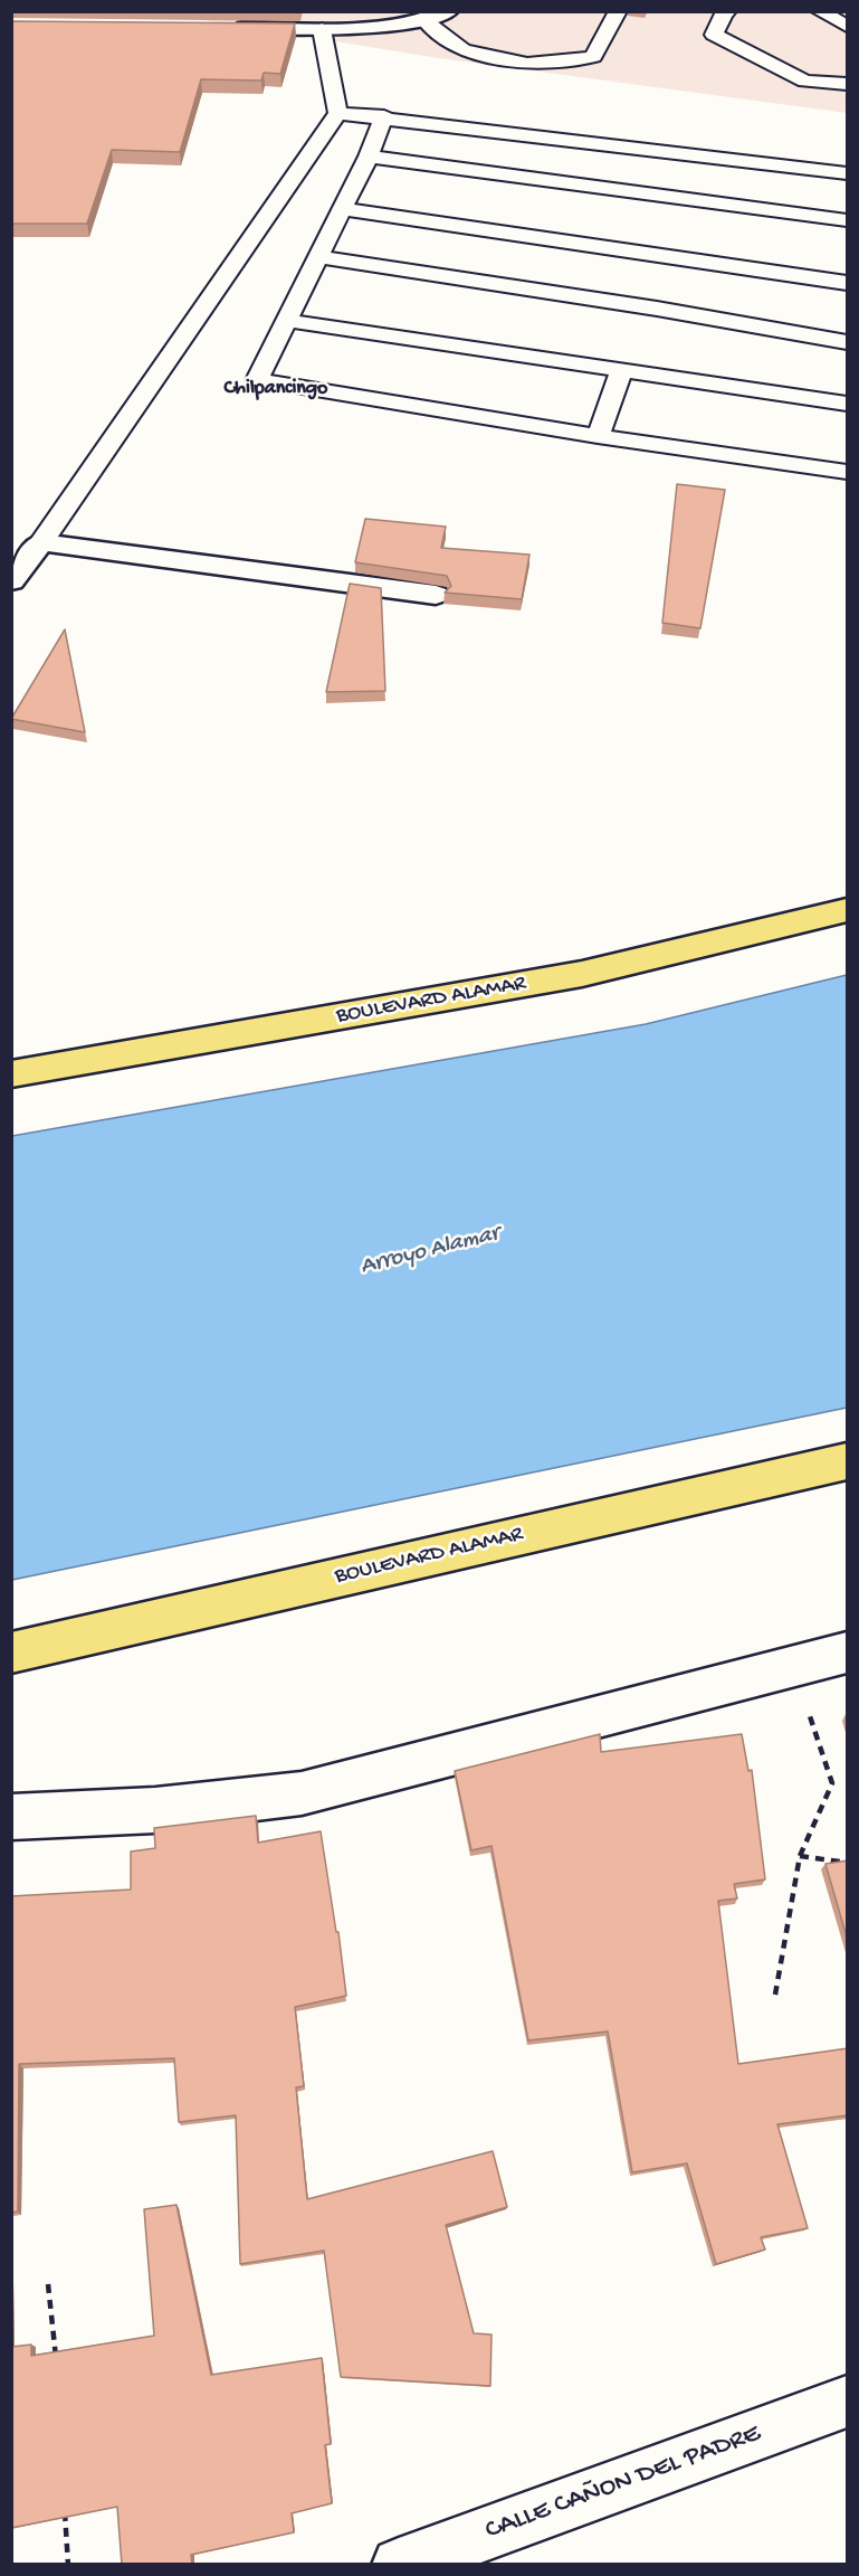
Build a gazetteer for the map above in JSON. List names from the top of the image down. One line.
{"streets":{"highway":["BOULEVARD ALAMAR"],"street":["CALLE CAÑON DEL PADRE"]},"districts":["Chilpancingo"],"water":["Arroyo Alamar"]}
